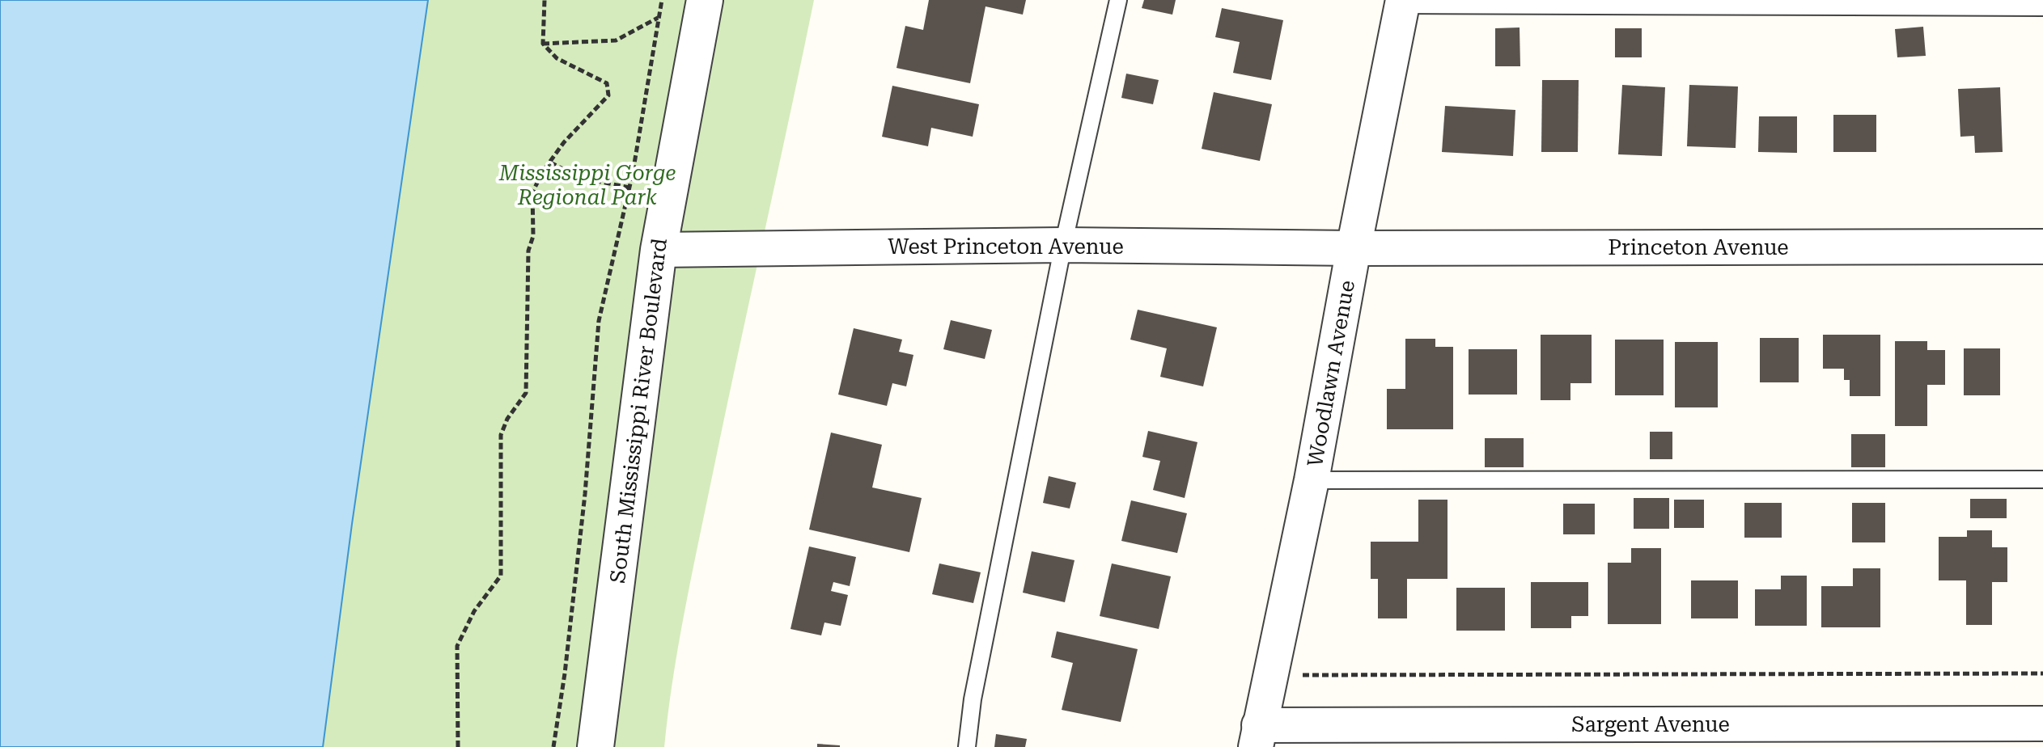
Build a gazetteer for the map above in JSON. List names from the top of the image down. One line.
{"streets":{"street":["West Princeton Avenue","Princeton Avenue","Woodlawn Avenue","South Mississippi River Boulevard","Sargent Avenue"]},"crossings":[["West Princeton Avenue","Princeton Avenue"],["West Princeton Avenue","Woodlawn Avenue"],["West Princeton Avenue","South Mississippi River Boulevard"],["Princeton Avenue","Woodlawn Avenue"],["Woodlawn Avenue","Sargent Avenue"]],"parks":["Mississippi Gorge Regional Park"]}
